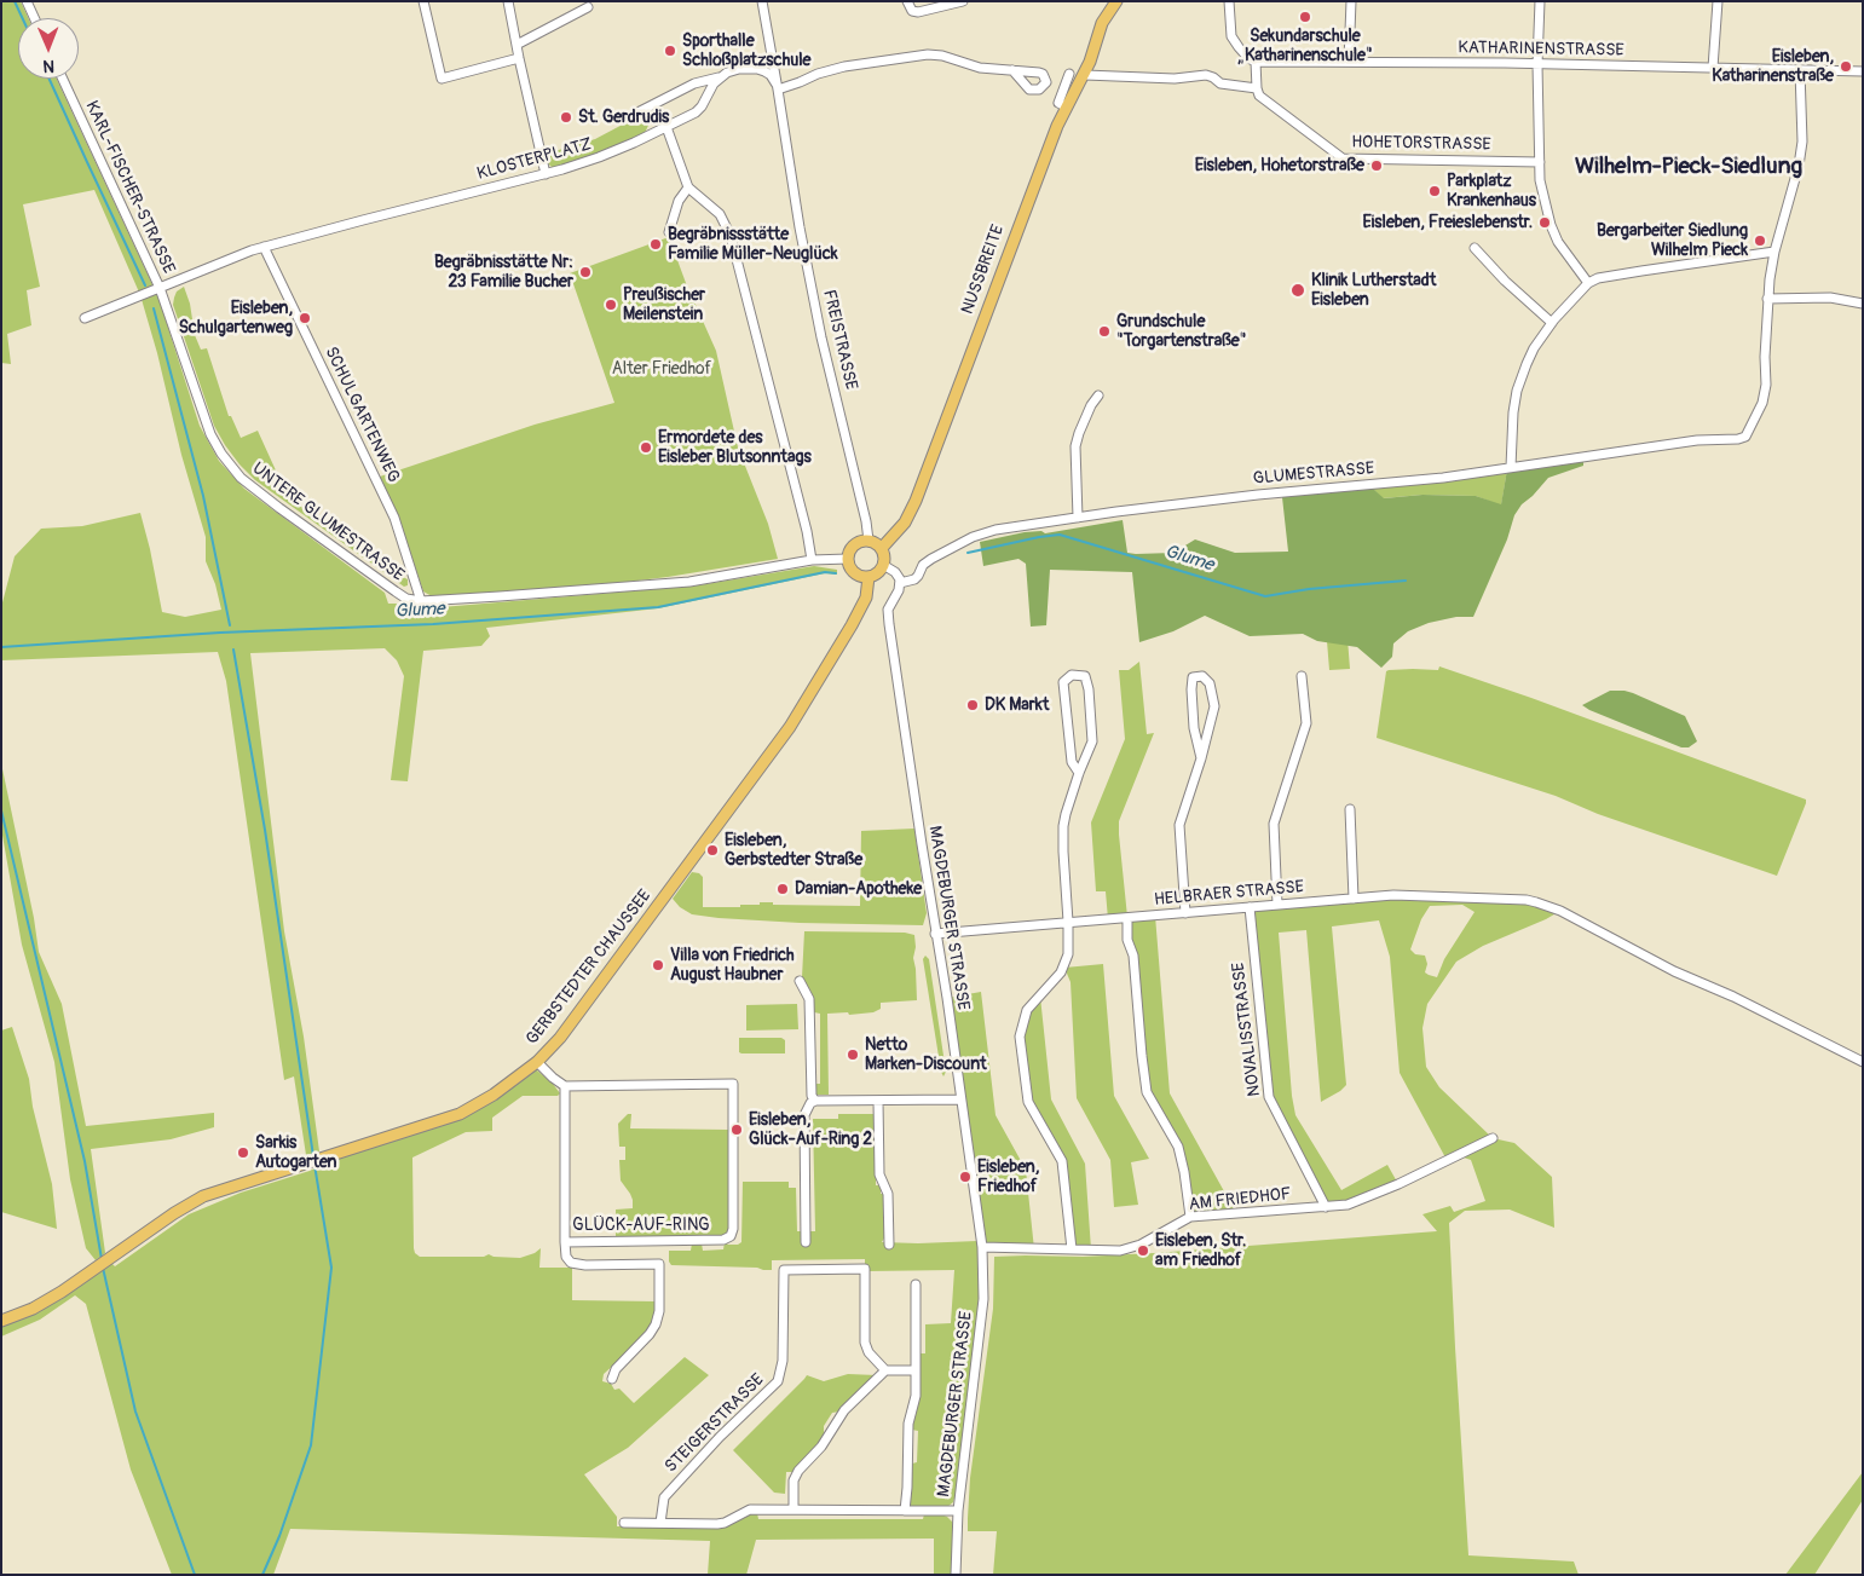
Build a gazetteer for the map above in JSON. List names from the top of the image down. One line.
{"streets":{"main road":["NUSSBREITE","GERBSTEDTER CHAUSSEE"],"street":["KATHARINENSTRASSE","HOHETORSTRASSE","KLOSTERPLATZ","KARL-FISCHER-STRASSE","FREISTRASSE","SCHULGARTENWEG","GLUMESTRASSE","UNTERE GLUMESTRASSE","HELBRAER STRASSE","MAGDEBURGER STRASSE","NOVALISSTRASSE","AM FRIEDHOF","GLÜCK-AUF-RING","STEIGERSTRASSE"]},"crossings":[["KLOSTERPLATZ","KARL-FISCHER-STRASSE"],["KLOSTERPLATZ","SCHULGARTENWEG"],["KLOSTERPLATZ","UNTERE GLUMESTRASSE"],["KARL-FISCHER-STRASSE","UNTERE GLUMESTRASSE"],["NUSSBREITE","FREISTRASSE"],["NUSSBREITE","GERBSTEDTER CHAUSSEE"],["FREISTRASSE","GERBSTEDTER CHAUSSEE"],["SCHULGARTENWEG","UNTERE GLUMESTRASSE"],["GLUMESTRASSE","MAGDEBURGER STRASSE"],["HELBRAER STRASSE","MAGDEBURGER STRASSE"],["HELBRAER STRASSE","NOVALISSTRASSE"],["MAGDEBURGER STRASSE","AM FRIEDHOF"],["NOVALISSTRASSE","AM FRIEDHOF"]],"districts":["Wilhelm-Pieck-Siedlung"],"water":["Glume"],"parks":["Alter Friedhof"],"places":["Sekundarschule „Katharinenschule\"","Sporthalle Schloßplatzschule","Eisleben, Katharinenstraße","St. Gerdrudis","Eisleben, Hohetorstraße","Parkplatz Krankenhaus","Eisleben, Freieslebenstr.","Bergarbeiter Siedlung Wilhelm Pieck","Begräbnissstätte Familie Müller-Neuglück","Begräbnisstätte Nr: 23 Familie Bucher","Klinik Lutherstadt Eisleben","Preußischer Meilenstein","Eisleben, Schulgartenweg","Grundschule \"Torgartenstraße\"","Ermordete des Eisleber Blutsonntags","DK Markt","Eisleben, Gerbstedter Straße","Damian-Apotheke","Villa von Friedrich August Haubner","Netto Marken-Discount","Eisleben, Glück-Auf-Ring 2","Sarkis Autogarten","Eisleben, Friedhof","Eisleben, Str. am Friedhof"],"north":"bottom"}
